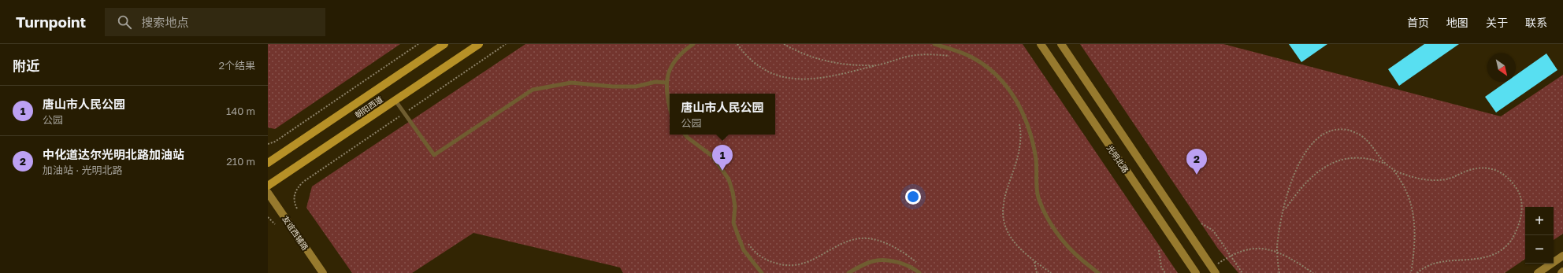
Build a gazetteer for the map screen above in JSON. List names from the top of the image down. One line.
{"streets":{"main road":["朝阳西道","光明北路","友谊西辅路"]},"north":"bottom right","page":{"header":"Turnpoint","search":"搜索地点","nav":["首页","地图","关于","联系"],"heading":["附近","2个结果"],"list":[{"mark":"1","name":"唐山市人民公园","note":"公园","value":"140 m"},{"mark":"2","name":"中化道达尔光明北路加油站","note":"加油站 · 光明北路","value":"210 m"}],"popup":["唐山市人民公园","公园"],"pins":["1","2"],"map_buttons":["+","−"]}}
